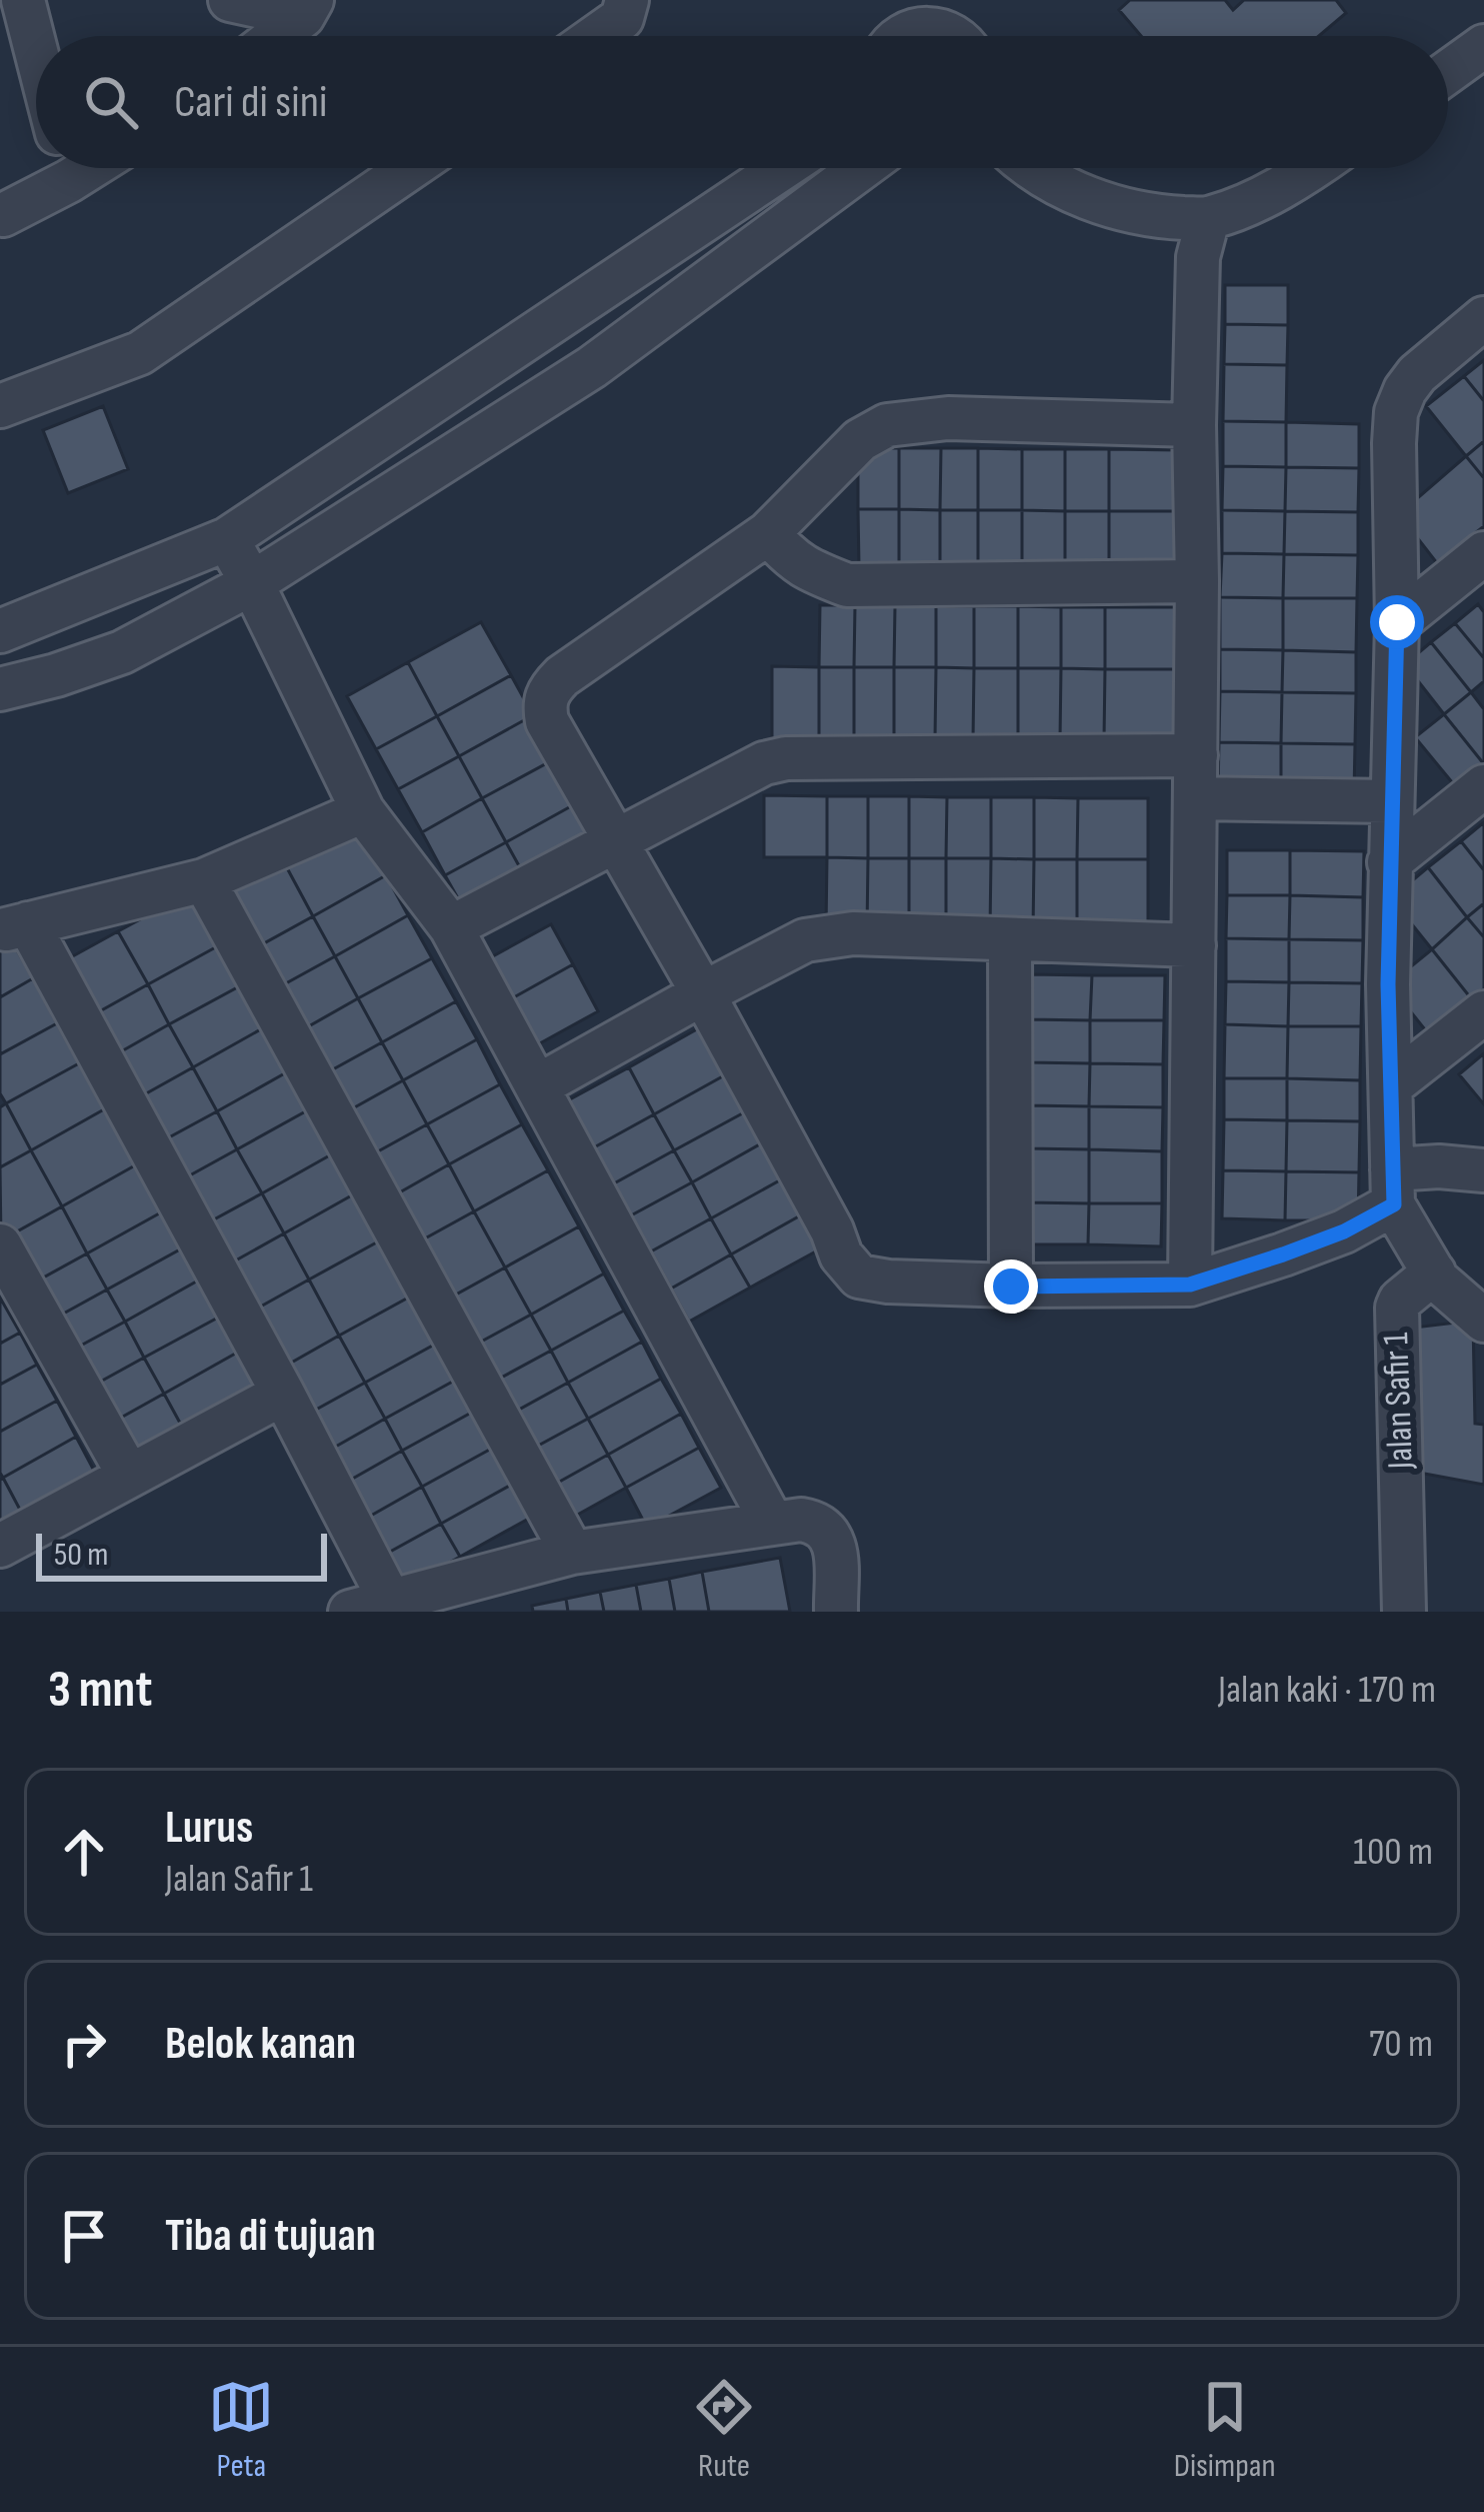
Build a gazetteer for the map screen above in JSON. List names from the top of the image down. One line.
{"streets":{"street":["Jalan Safir 1"]},"scale_bar":"50 m","page":{"search":"Cari di sini","scale":"50 m","heading":["3 mnt","Jalan kaki · 170 m"],"list":[["Lurus","Jalan Safir 1","100 m"],["Belok kanan","70 m"],"Tiba di tujuan"],"nav":["Peta","Rute","Disimpan"]}}
